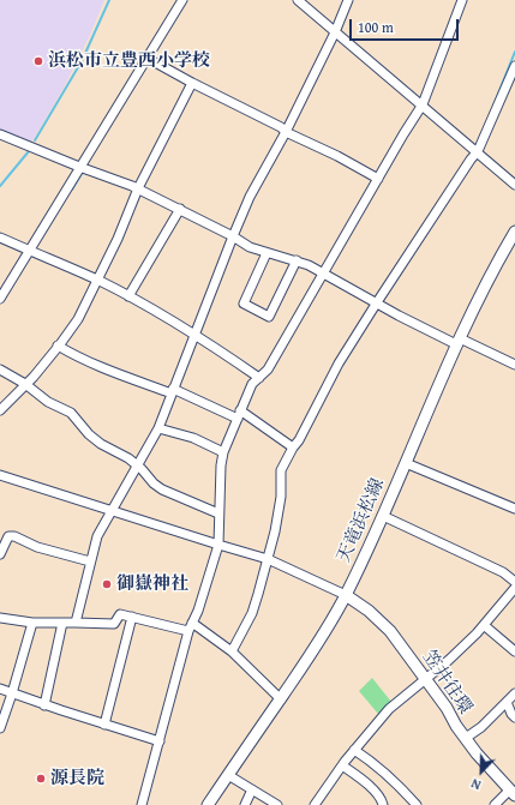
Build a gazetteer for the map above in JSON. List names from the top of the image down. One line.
{"streets":{"main road":["天竜浜松線","笠井往環"]},"crossings":[["天竜浜松線","笠井往環"]],"places":["浜松市立豊西小学校","御嶽神社","源長院"],"scale_bar":"100 m","north":"bottom left"}
